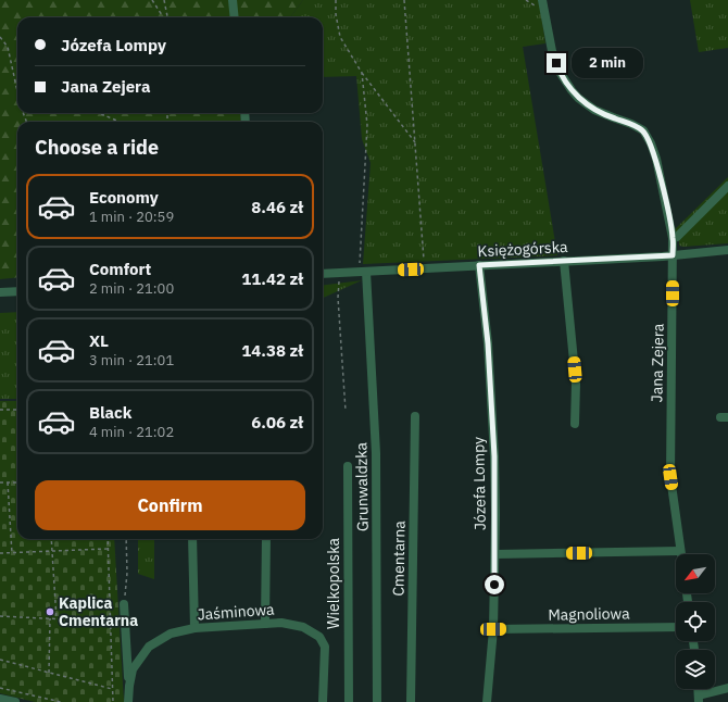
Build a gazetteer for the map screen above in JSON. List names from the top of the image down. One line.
{"streets":{"street":["Księżogórska","Jana Zejera","Józefa Lompy","Grunwaldzka","Cmentarna","Wielkopolska","Jaśminowa","Magnoliowa"]},"crossings":[["Księżogórska","Jana Zejera"],["Księżogórska","Józefa Lompy"],["Księżogórska","Grunwaldzka"],["Józefa Lompy","Magnoliowa"]],"places":["Kaplica Cmentarna"],"north":"bottom left","page":{"banner":["Józefa Lompy","Jana Zejera"],"bubble":"2 min","heading":"Choose a ride","list":[{"name":"Economy","note":"1 min · 20:59","value":"8.46 zł"},{"name":"Comfort","note":"2 min · 21:00","value":"11.42 zł"},{"name":"XL","note":"3 min · 21:01","value":"14.38 zł"},{"name":"Black","note":"4 min · 21:02","value":"6.06 zł"}],"buttons":"Confirm"}}
